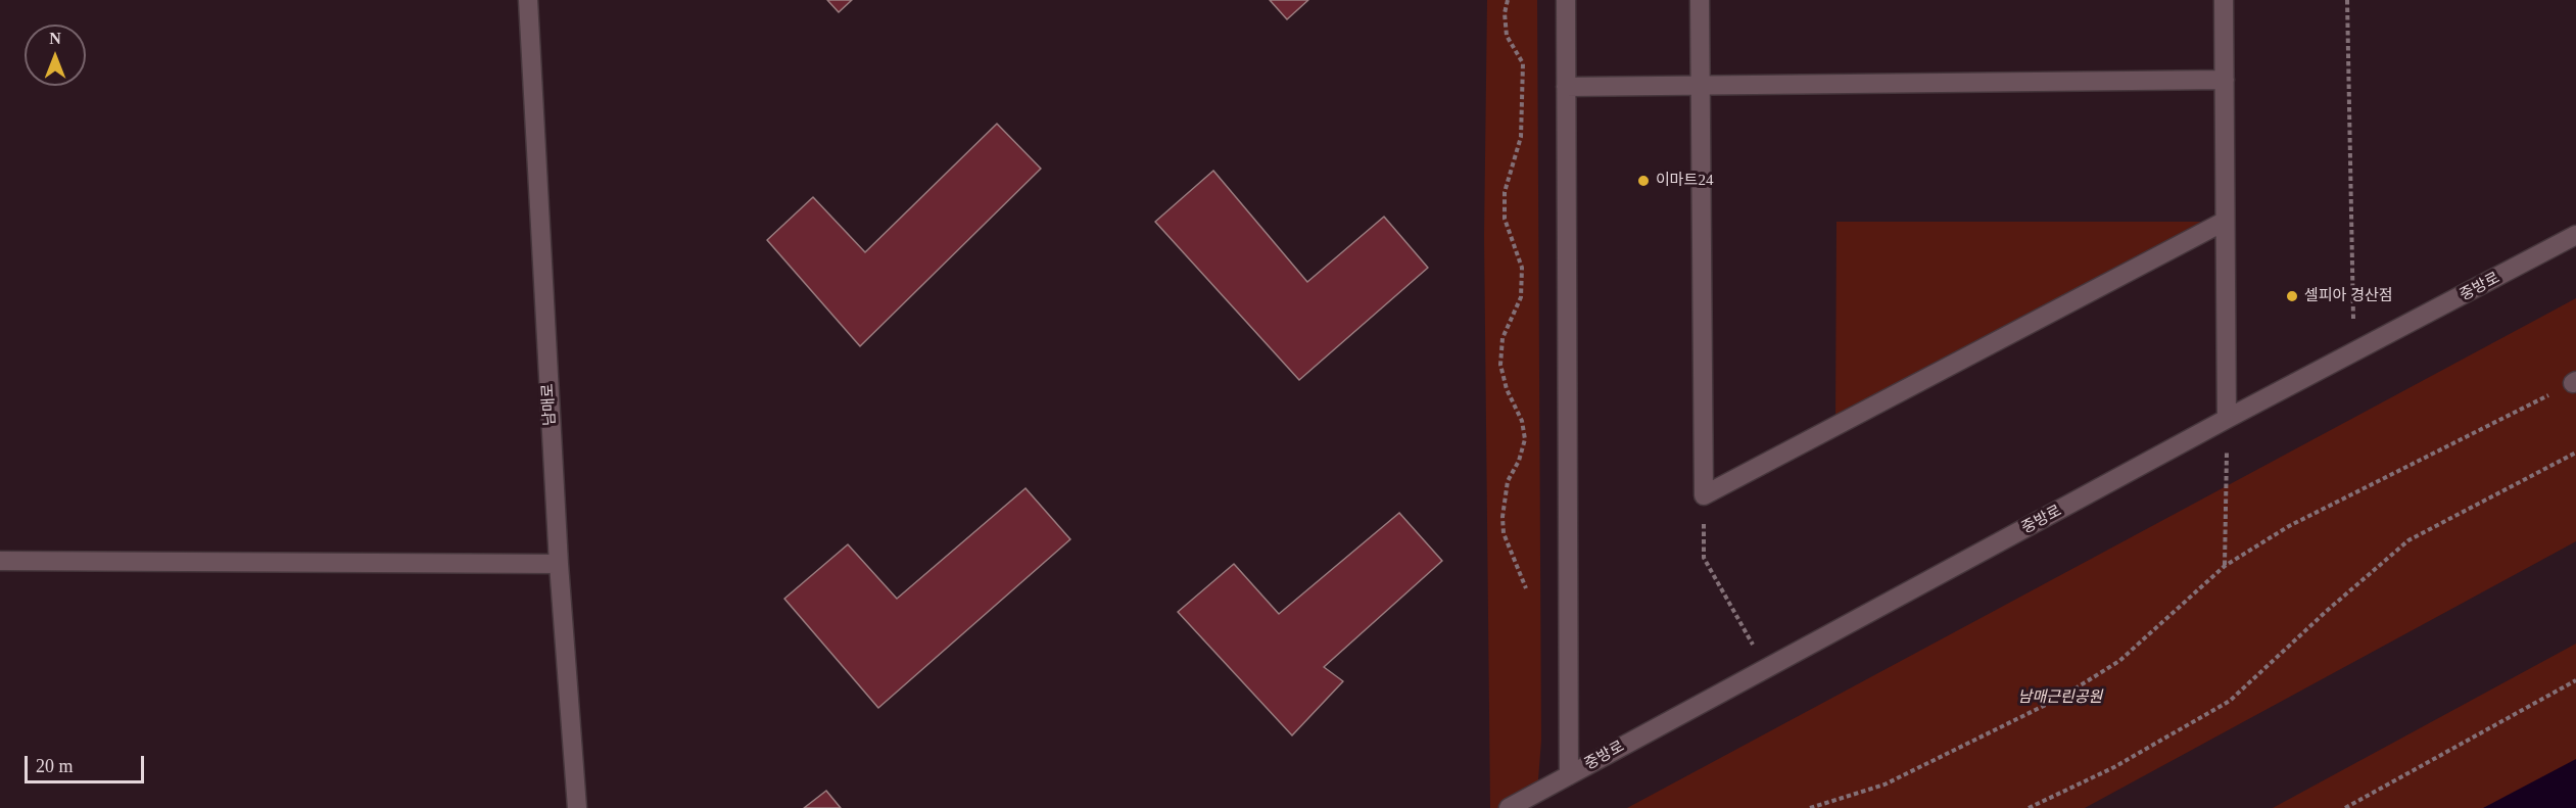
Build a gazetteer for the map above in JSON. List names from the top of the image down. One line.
{"streets":{"street":["중방로","남매로"]},"parks":["남매근린공원"],"places":["이마트24","셀피아 경산점"],"scale_bar":"20 m","north":"top"}
